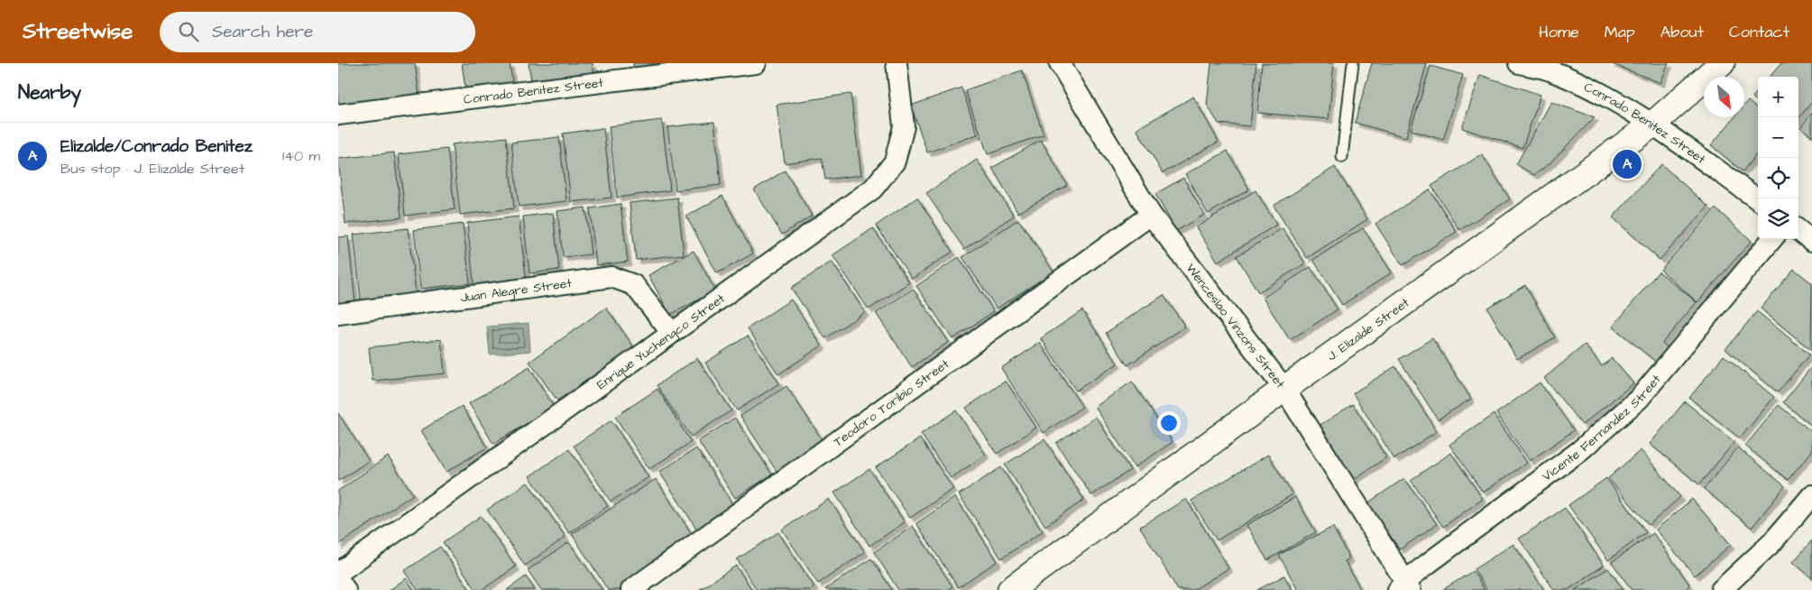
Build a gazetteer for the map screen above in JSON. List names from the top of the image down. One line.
{"streets":{"street":["Conrado Benitez Street","Juan Alegre Street","Wenceslao Vinzons Street","J. Elizalde Street","Enrique Yuchengco Street","Teodoro Toribio Street","Vicente Fernandez Street"]},"crossings":[["Conrado Benitez Street","J. Elizalde Street"],["Juan Alegre Street","Enrique Yuchengco Street"],["Wenceslao Vinzons Street","J. Elizalde Street"],["Wenceslao Vinzons Street","Teodoro Toribio Street"],["Wenceslao Vinzons Street","Vicente Fernandez Street"]],"north":"bottom right","page":{"header":"Streetwise","search":"Search here","nav":["Home","Map","About","Contact"],"heading":"Nearby","map_buttons":["+","−"],"list":[{"mark":"A","name":"Elizalde/Conrado Benitez","note":"Bus stop · J. Elizalde Street","value":"140 m"}],"pins":"A"}}
